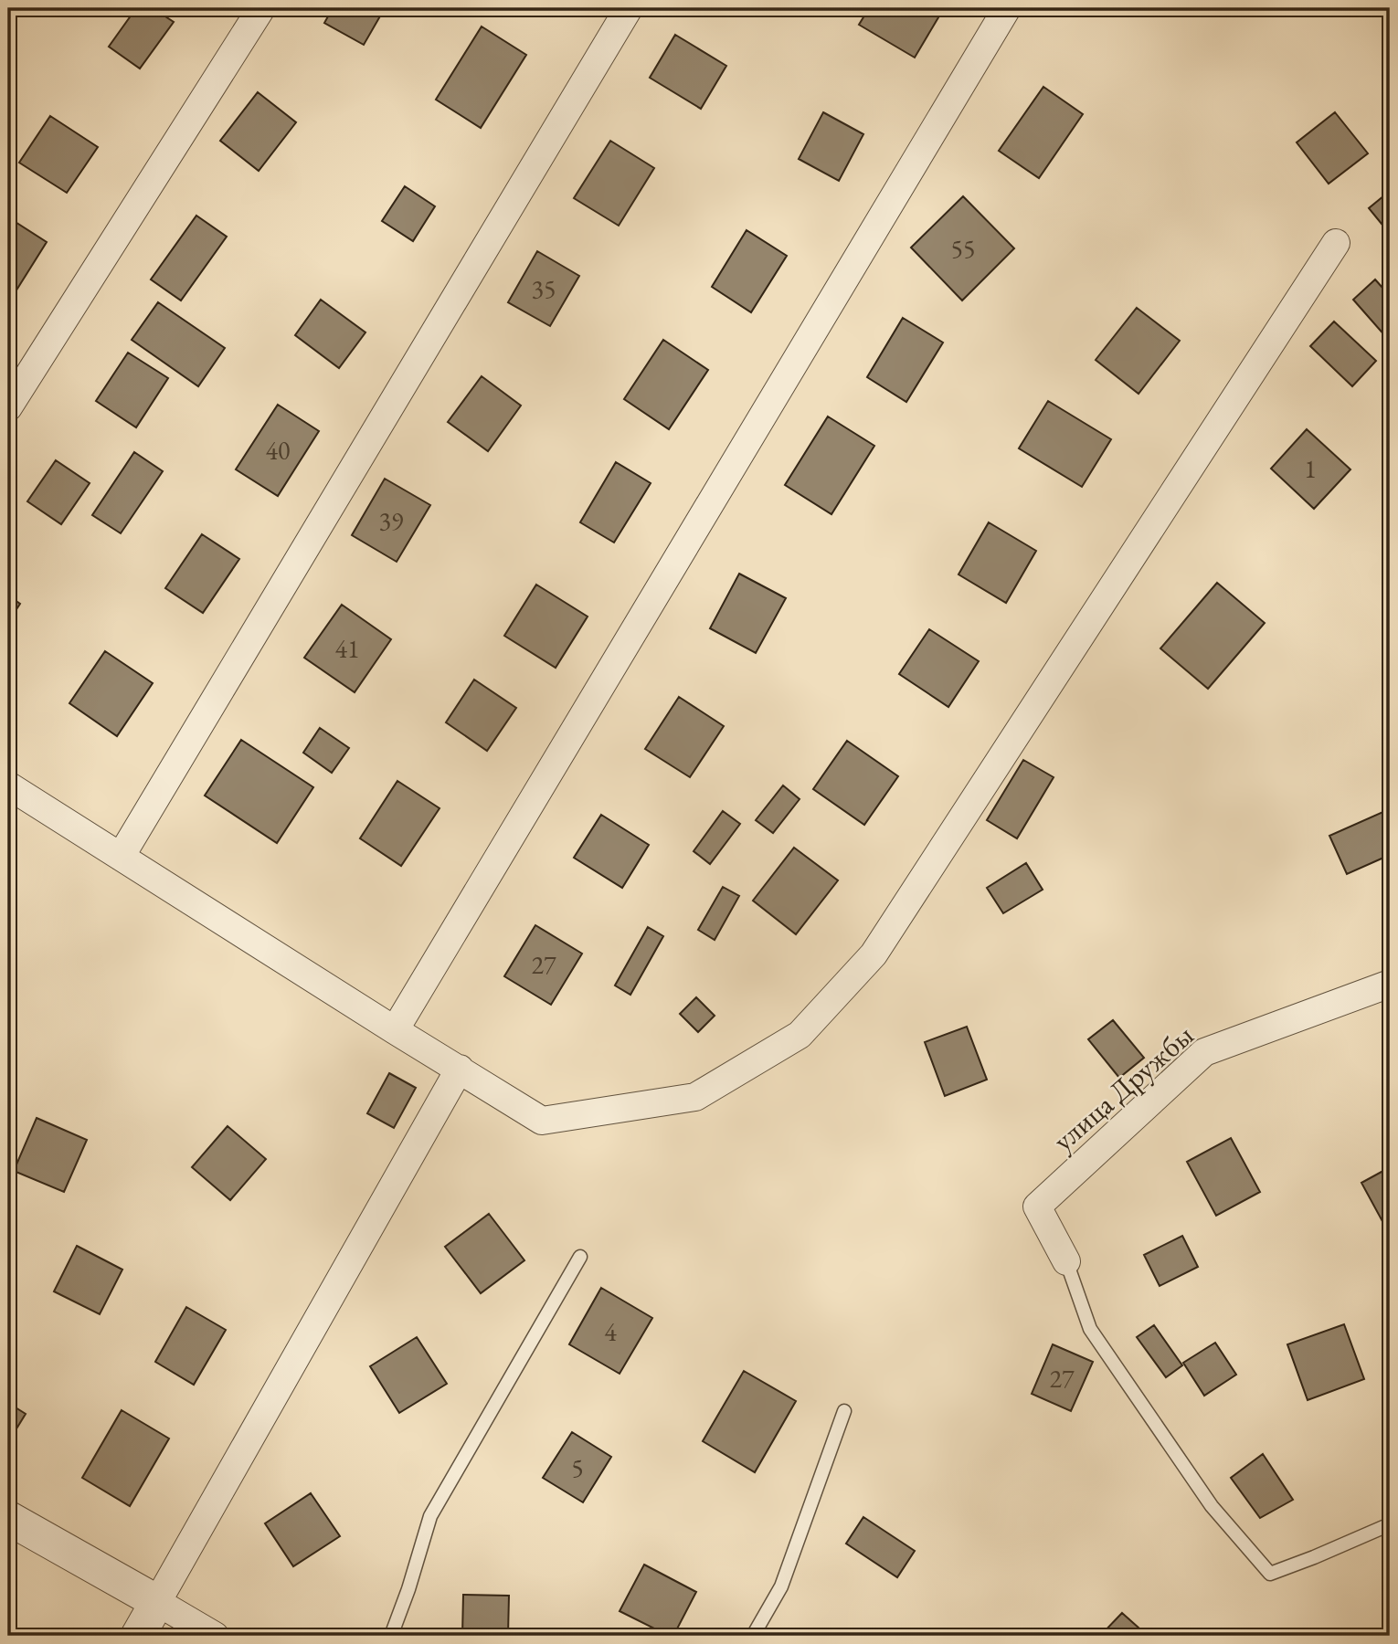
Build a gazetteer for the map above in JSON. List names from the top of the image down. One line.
{"streets":{"street":["улица Дружбы"]},"house_numbers":["55","35","40","1","39","41","27","4","27","5"]}
